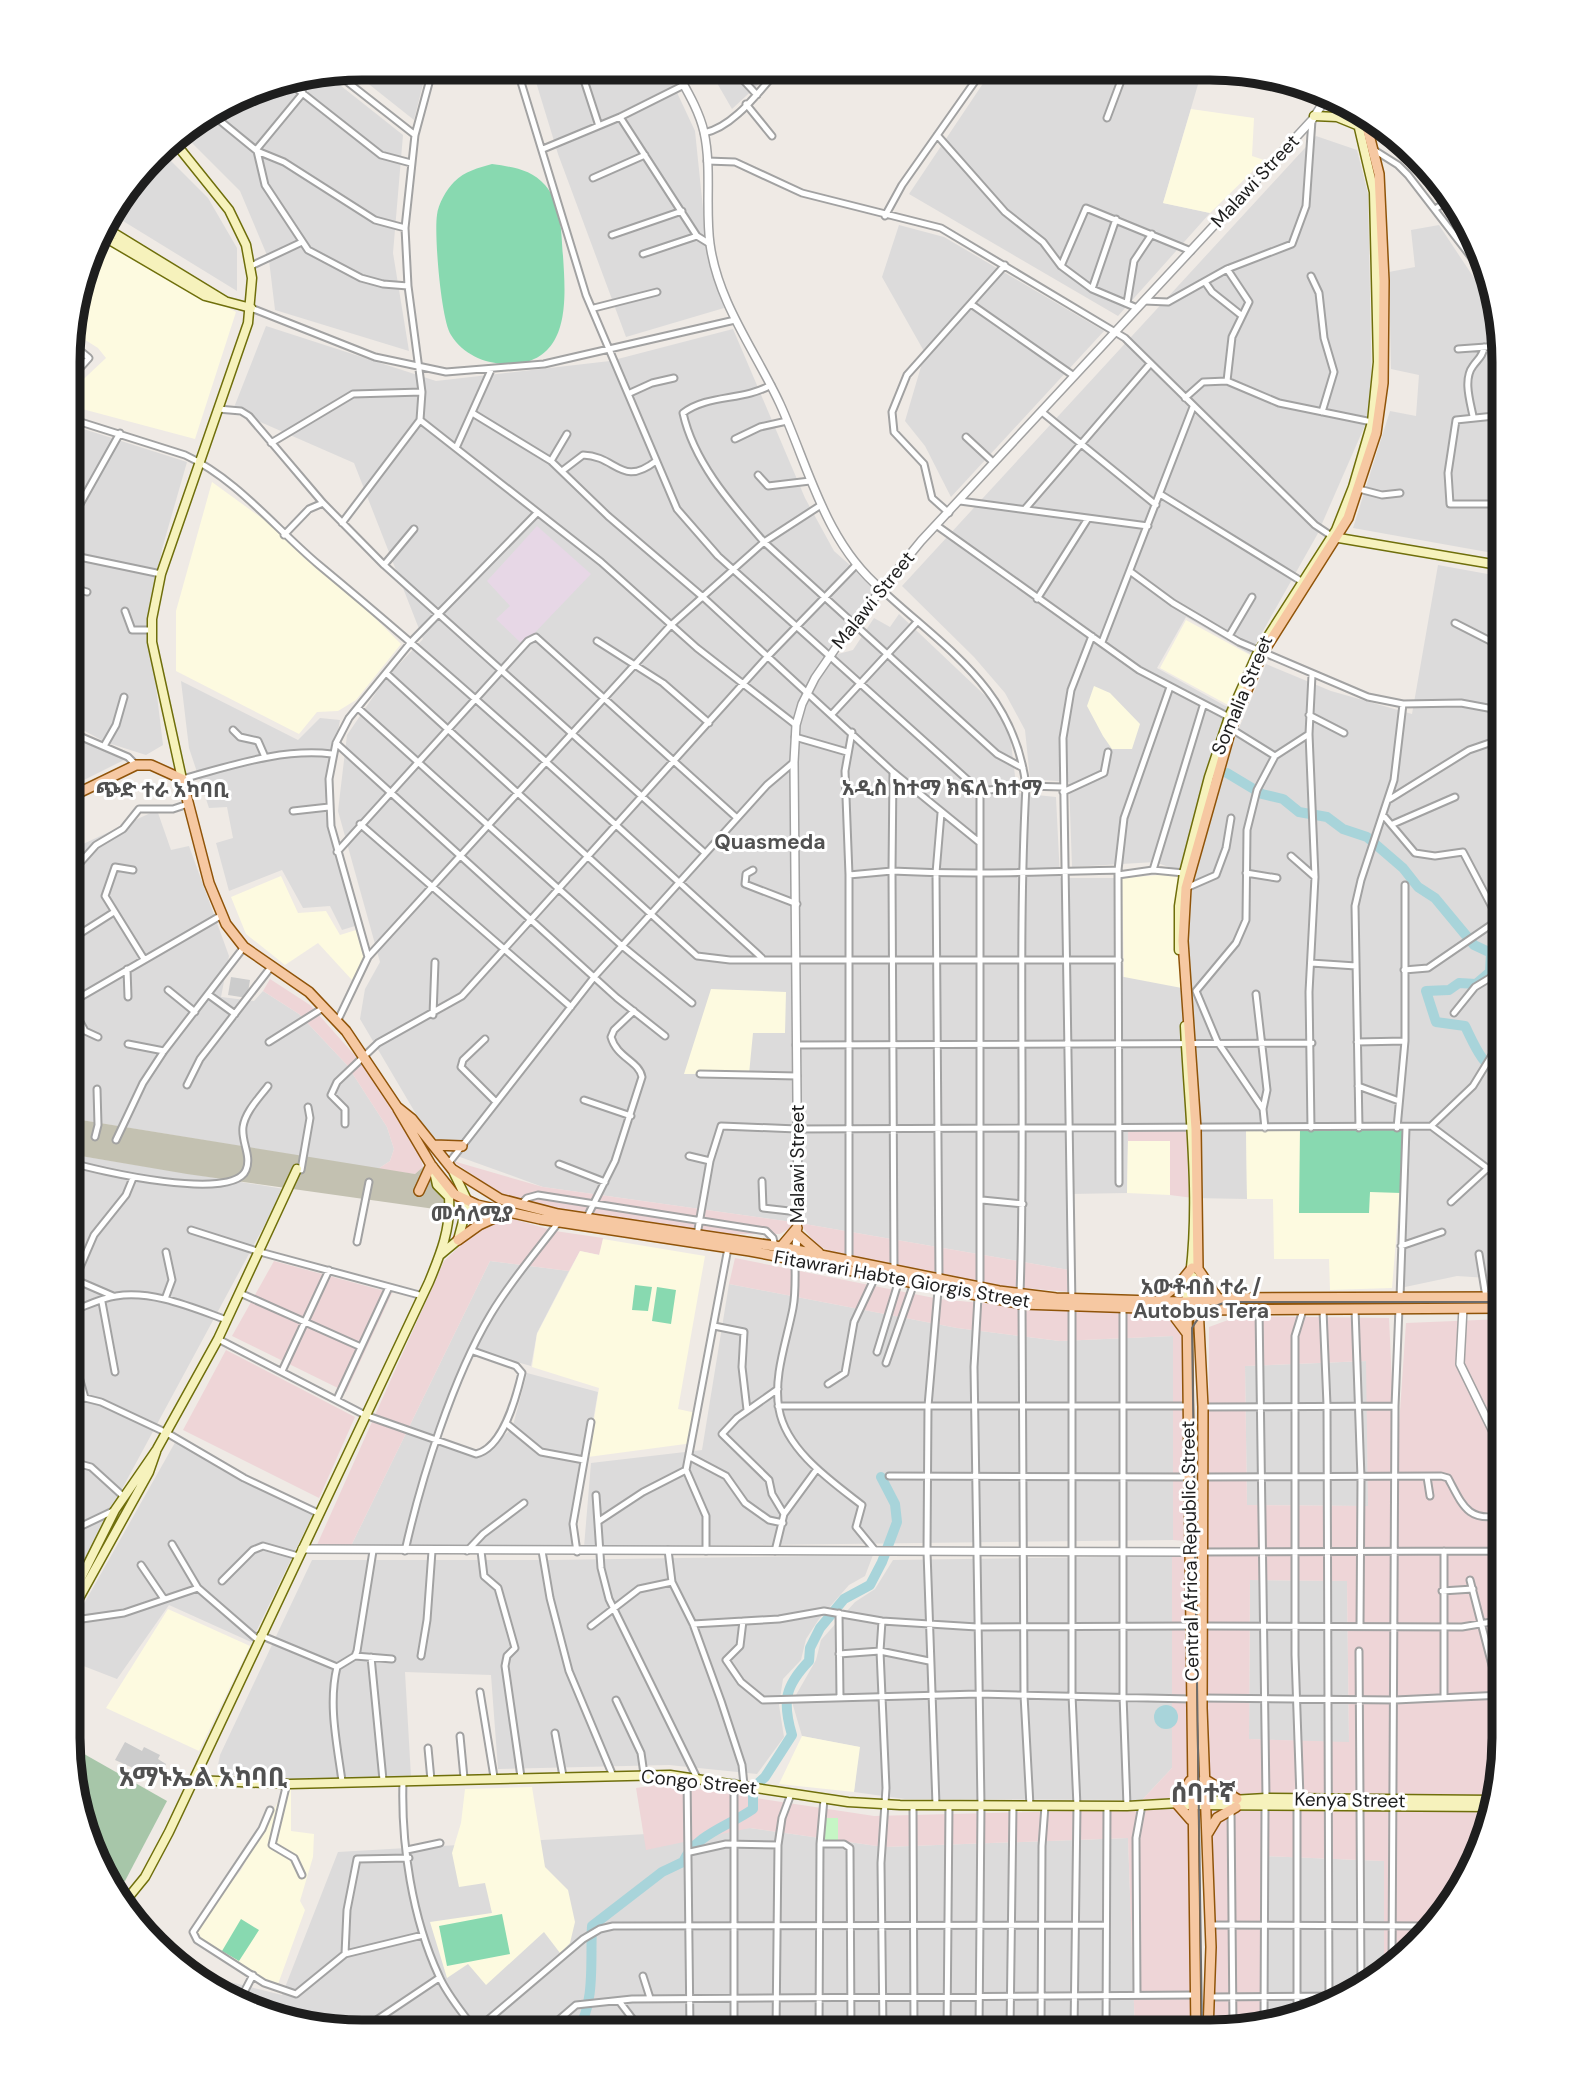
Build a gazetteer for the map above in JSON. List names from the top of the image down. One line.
{"streets":{"main road":["Somalia Street","Fitawrari Habte Giorgis Street","Central Africa Republic Street","Congo Street","Kenya Street"],"street":["Malawi Street"]},"crossings":[["Malawi Street","Fitawrari Habte Giorgis Street"],["Fitawrari Habte Giorgis Street","Central Africa Republic Street"],["Central Africa Republic Street","Congo Street"],["Congo Street","Kenya Street"]],"districts":["አዲስ ከተማ ክፍለ ከተማ","ጭድ ተራ አካባቢ","Quasmeda","መሳለሚያ","አውቶብስ ተራ / Autobus Tera","አማኑኤል አካባቢ","ሰባተኛ"]}
